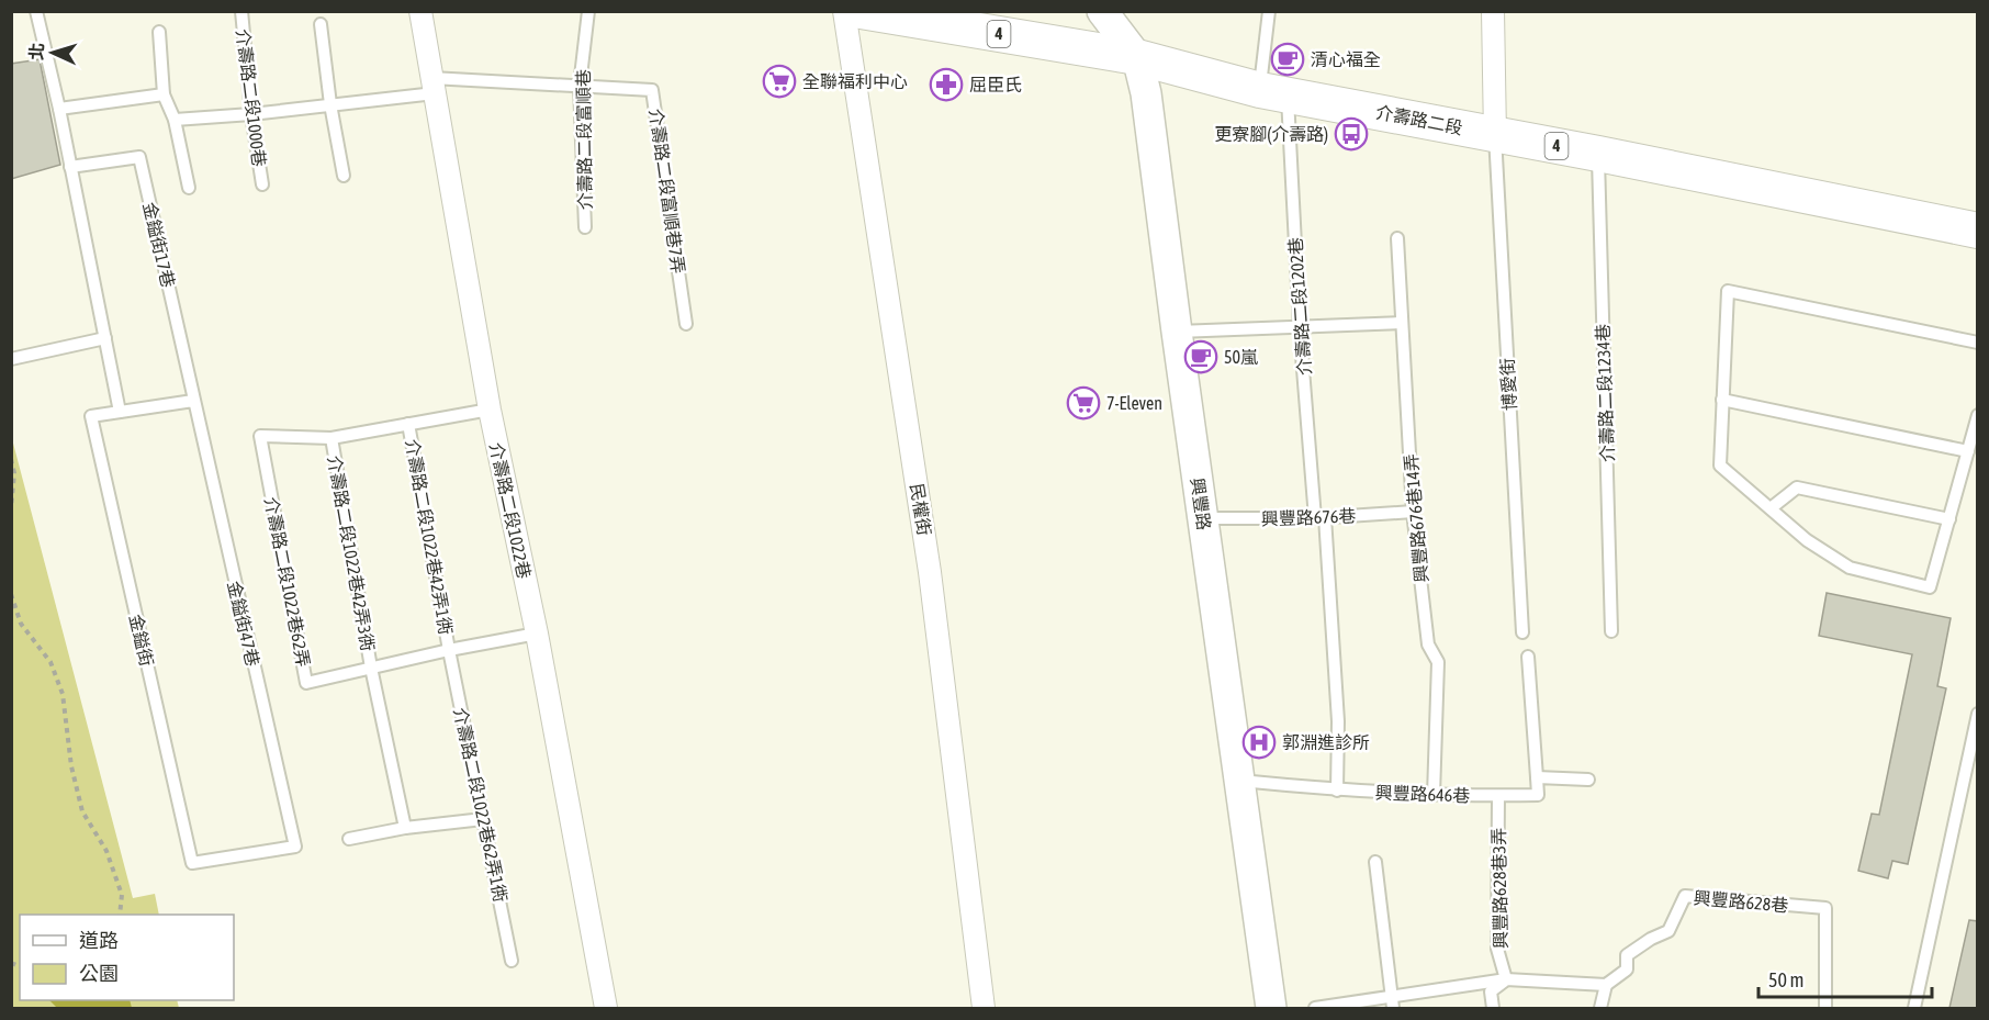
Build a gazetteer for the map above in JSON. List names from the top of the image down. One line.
{"streets":{"main road":["4","介壽路二段","興豐路"],"street":["民權街","介壽路二段1022巷"],"lane":["介壽路二段1000巷","介壽路二段富順巷","介壽路二段富順巷7弄","金鎰街17巷","介壽路二段1202巷","博愛街","介壽路二段1234巷","興豐路676巷","興豐路676巷14弄","介壽路二段1022巷42弄1衖","介壽路二段1022巷42弄3衖","介壽路二段1022巷62弄","金鎰街47巷","金鎰街","興豐路646巷","介壽路二段1022巷62弄1衖","興豐路628巷3弄","興豐路628巷"]},"crossings":[["介壽路二段","介壽路二段1202巷"],["介壽路二段","博愛街"],["介壽路二段","介壽路二段1234巷"],["介壽路二段","興豐路"],["介壽路二段富順巷","介壽路二段富順巷7弄"],["金鎰街17巷","金鎰街47巷"],["介壽路二段1202巷","興豐路676巷"],["介壽路二段1202巷","興豐路646巷"],["興豐路","興豐路676巷"],["興豐路","興豐路646巷"],["介壽路二段1022巷","介壽路二段1022巷62弄"],["興豐路676巷","興豐路676巷14弄"],["興豐路676巷14弄","興豐路646巷"],["介壽路二段1022巷42弄1衖","介壽路二段1022巷62弄"],["介壽路二段1022巷42弄1衖","介壽路二段1022巷62弄1衖"],["介壽路二段1022巷42弄3衖","介壽路二段1022巷62弄"],["介壽路二段1022巷62弄","介壽路二段1022巷62弄1衖"],["金鎰街47巷","金鎰街"],["興豐路646巷","興豐路628巷3弄"]],"places":{"cafe":["清心福全","50嵐"],"supermarket":["全聯福利中心","7-Eleven"],"pharmacy":["屈臣氏"],"bus stop":["更寮腳(介壽路)"],"hospital":["郭淵進診所"]},"legend":["道路","公園"],"scale_bar":"50 m","north":"left"}
